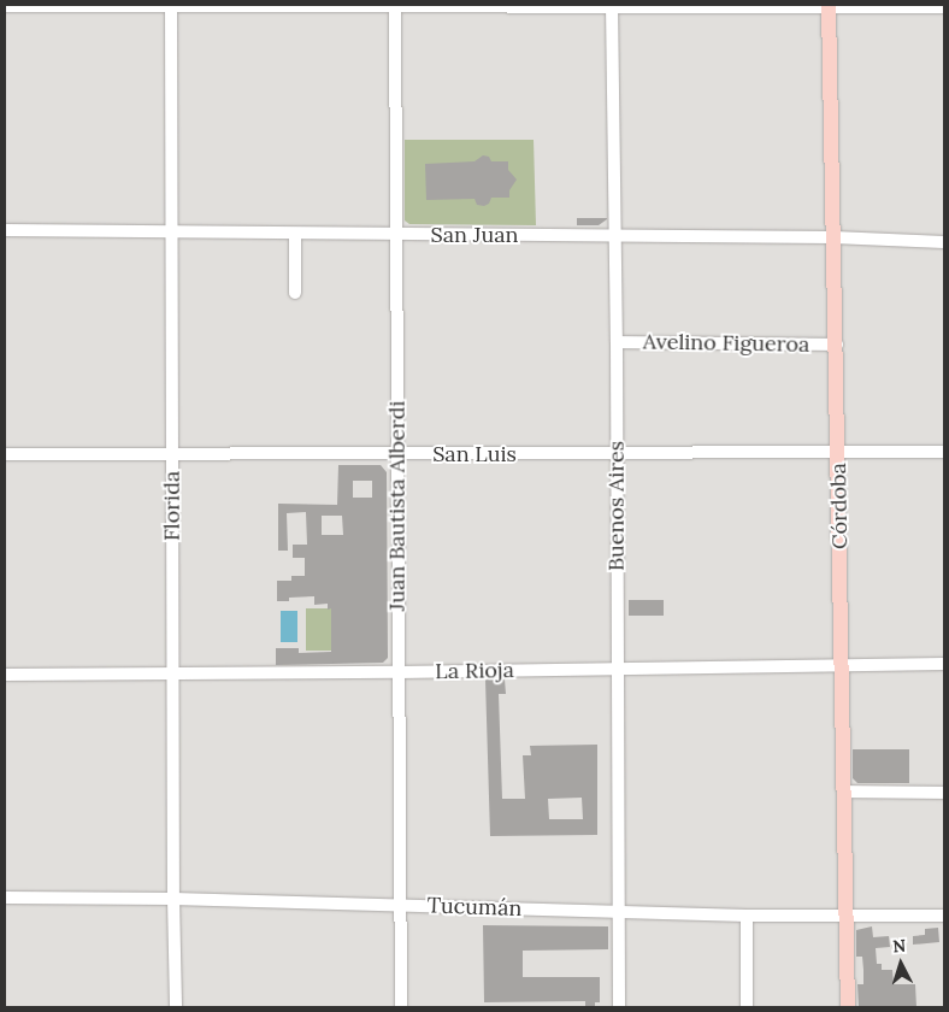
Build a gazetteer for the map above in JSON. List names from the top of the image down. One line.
{"streets":{"main road":["Córdoba"],"street":["San Juan","Avelino Figueroa","San Luis","Florida","Juan Bautista Alberdi","Buenos Aires","La Rioja","Tucumán"]},"crossings":[["San Juan","Florida"],["San Juan","Juan Bautista Alberdi"],["San Juan","Buenos Aires"],["San Juan","Córdoba"],["Avelino Figueroa","Buenos Aires"],["Avelino Figueroa","Córdoba"],["San Luis","Florida"],["San Luis","Juan Bautista Alberdi"],["San Luis","Buenos Aires"],["San Luis","Córdoba"],["Florida","La Rioja"],["Florida","Tucumán"],["Juan Bautista Alberdi","La Rioja"],["Juan Bautista Alberdi","Tucumán"],["Buenos Aires","La Rioja"],["Buenos Aires","Tucumán"],["Córdoba","La Rioja"],["Córdoba","Tucumán"]],"north":"top"}
